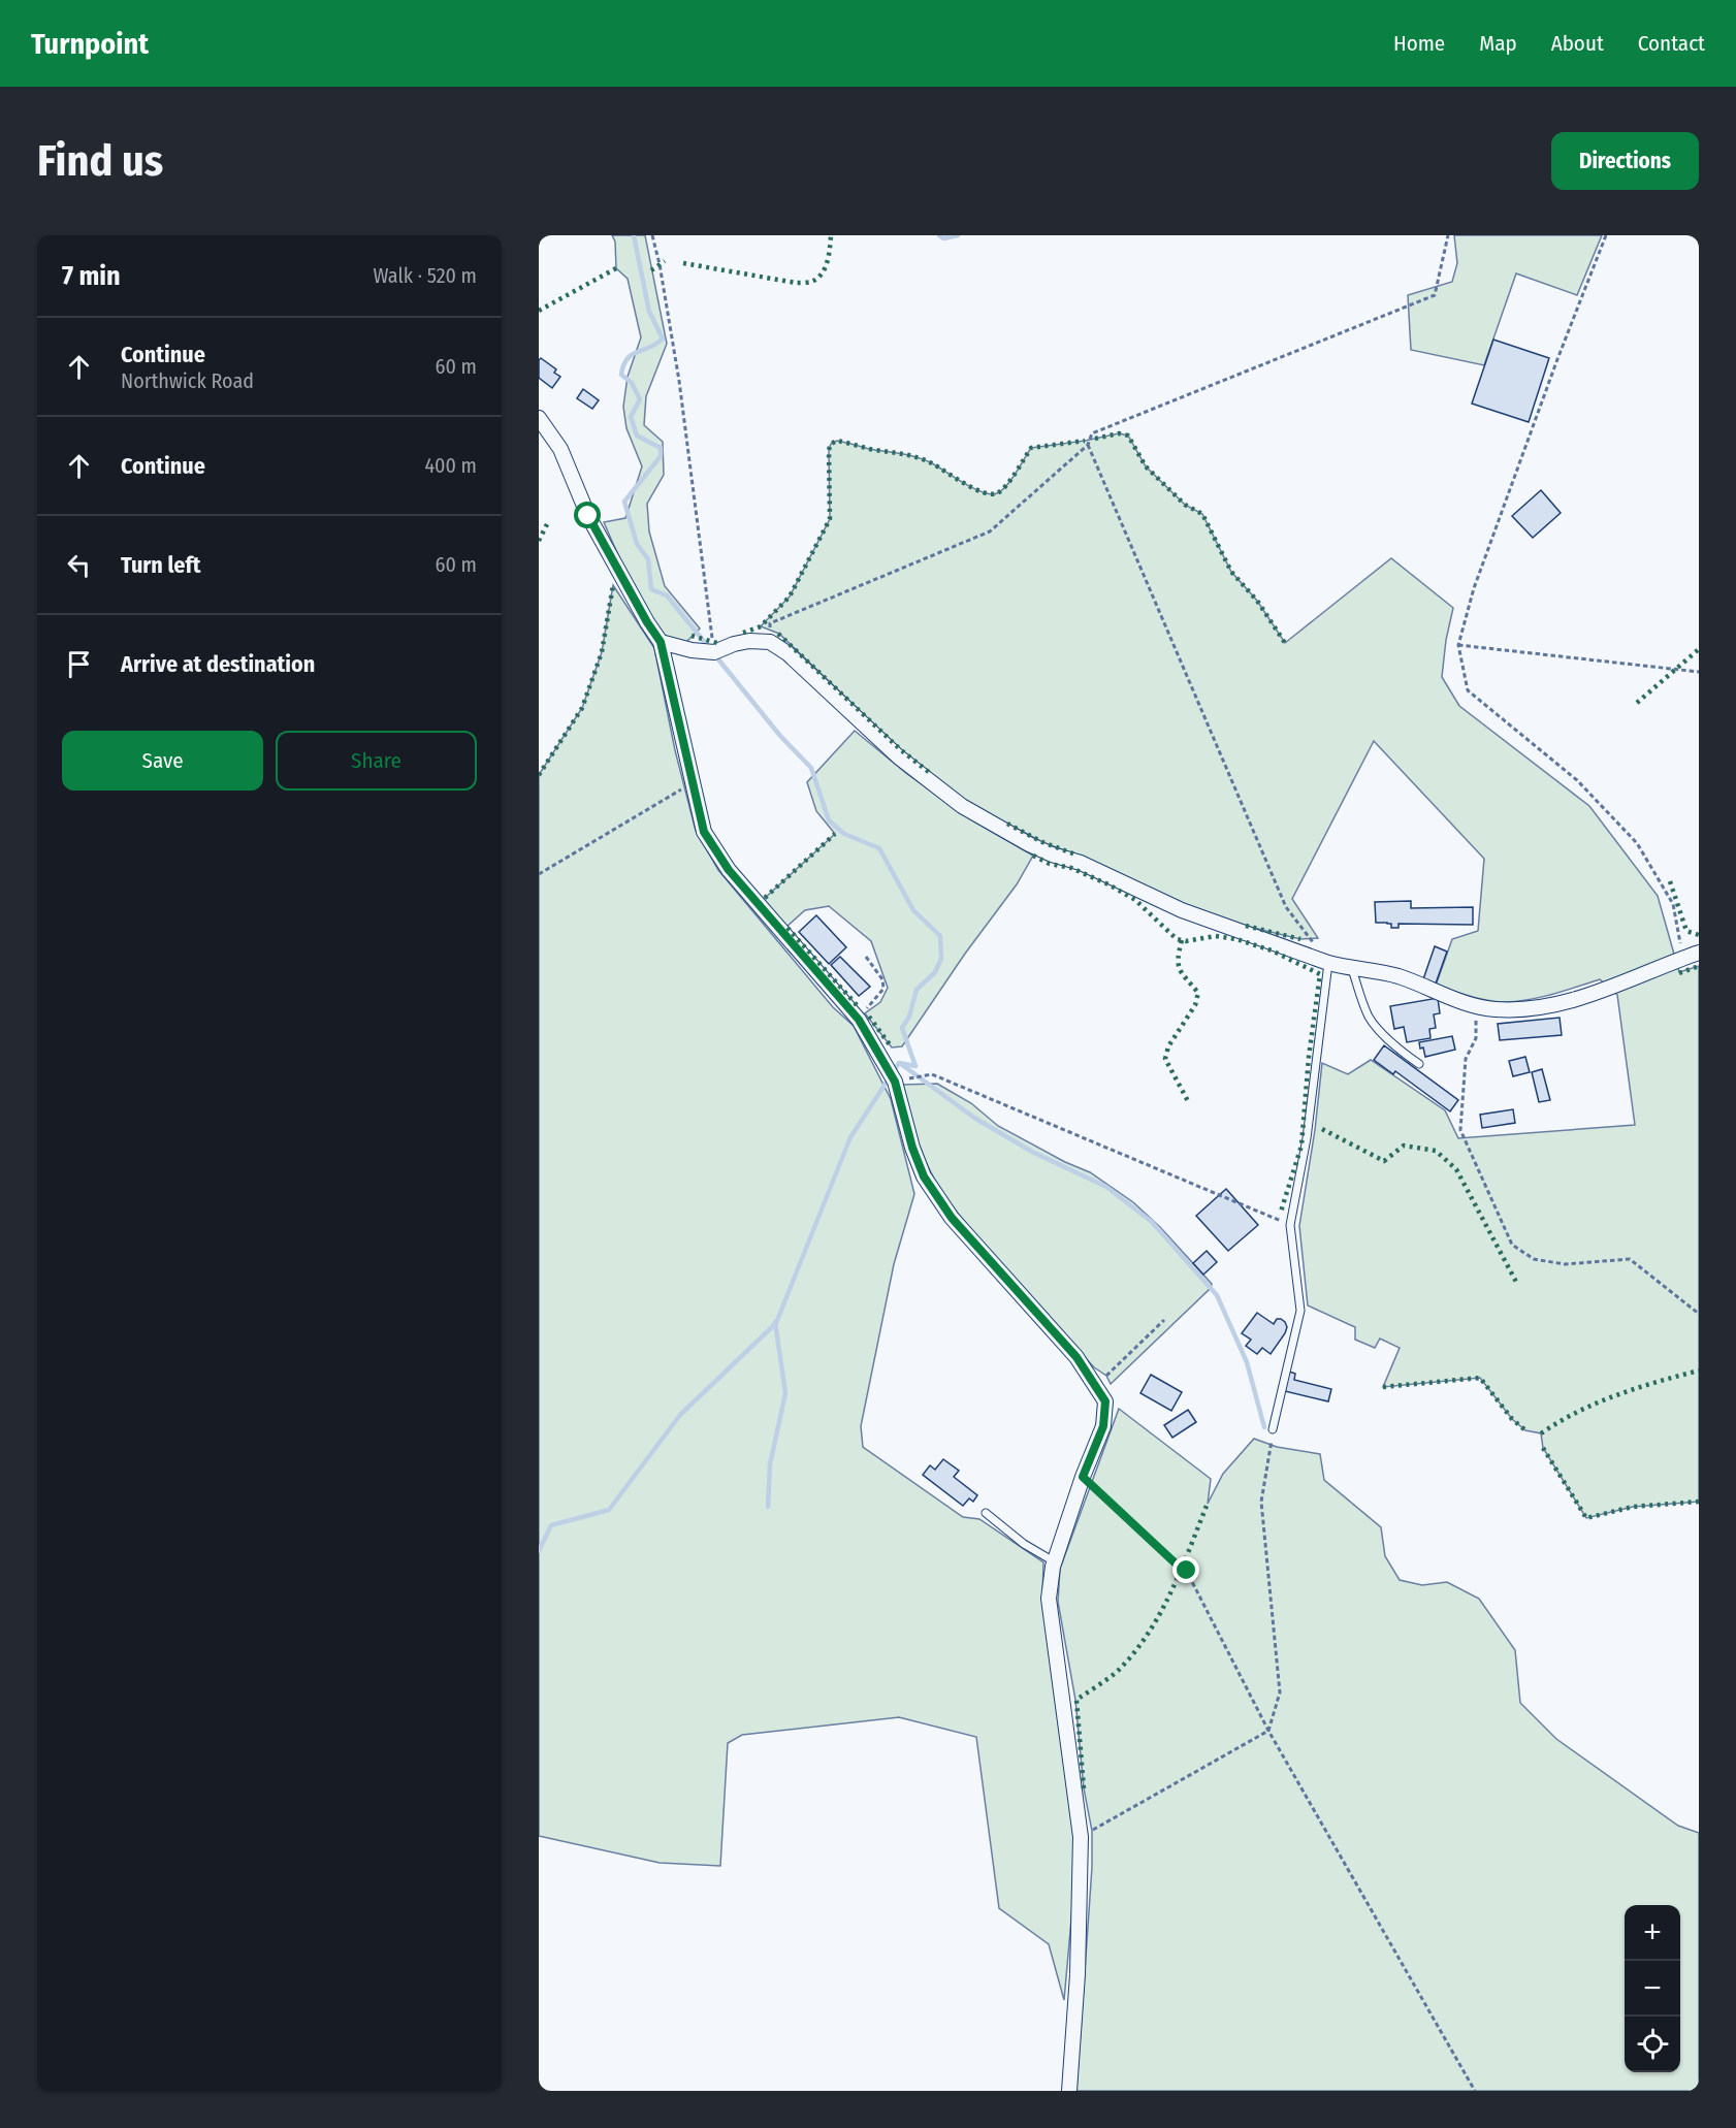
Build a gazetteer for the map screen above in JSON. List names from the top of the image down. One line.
{"page":{"header":"Turnpoint","nav":["Home","Map","About","Contact"],"buttons":["Directions",["Save","Share"]],"title":"Find us","heading":["7 min","Walk · 520 m"],"list":[["Continue","Northwick Road","60 m"],["Continue","400 m"],["Turn left","60 m"],"Arrive at destination"],"map_buttons":["+","−"]}}
